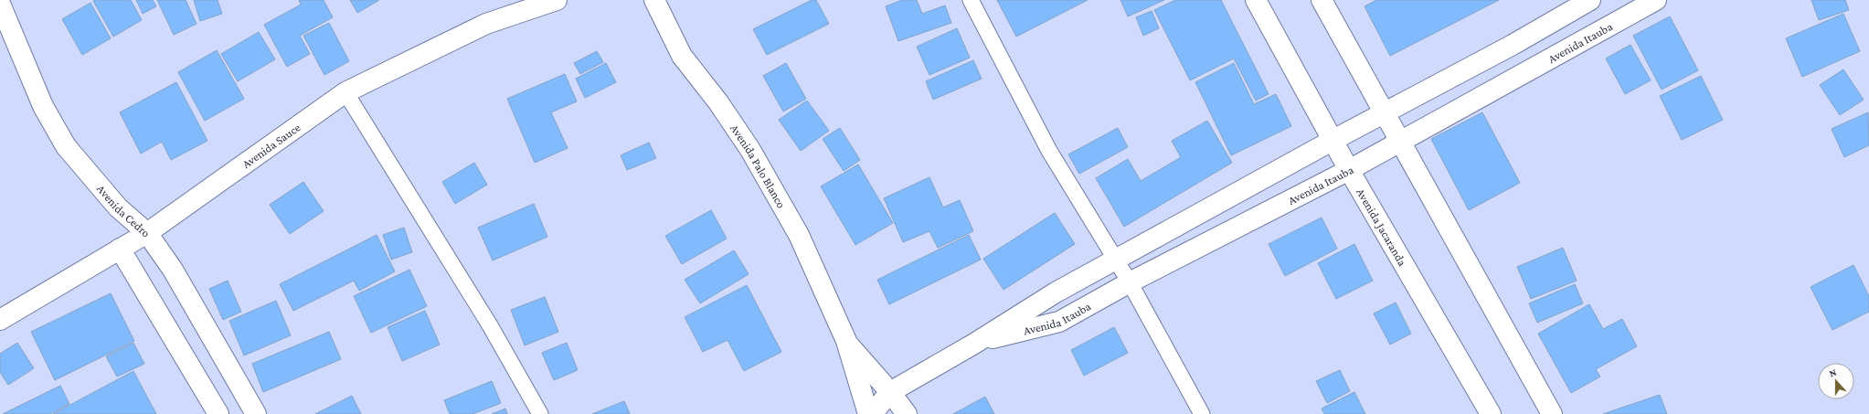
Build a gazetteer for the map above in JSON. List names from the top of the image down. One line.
{"streets":{"street":["Avenida Itauba","Avenida Sauce","Avenida Palo Blanco","Avenida Cedro","Avenida Jacaranda"]},"crossings":[["Avenida Itauba","Avenida Palo Blanco"],["Avenida Itauba","Avenida Jacaranda"],["Avenida Sauce","Avenida Cedro"]],"north":"top"}
